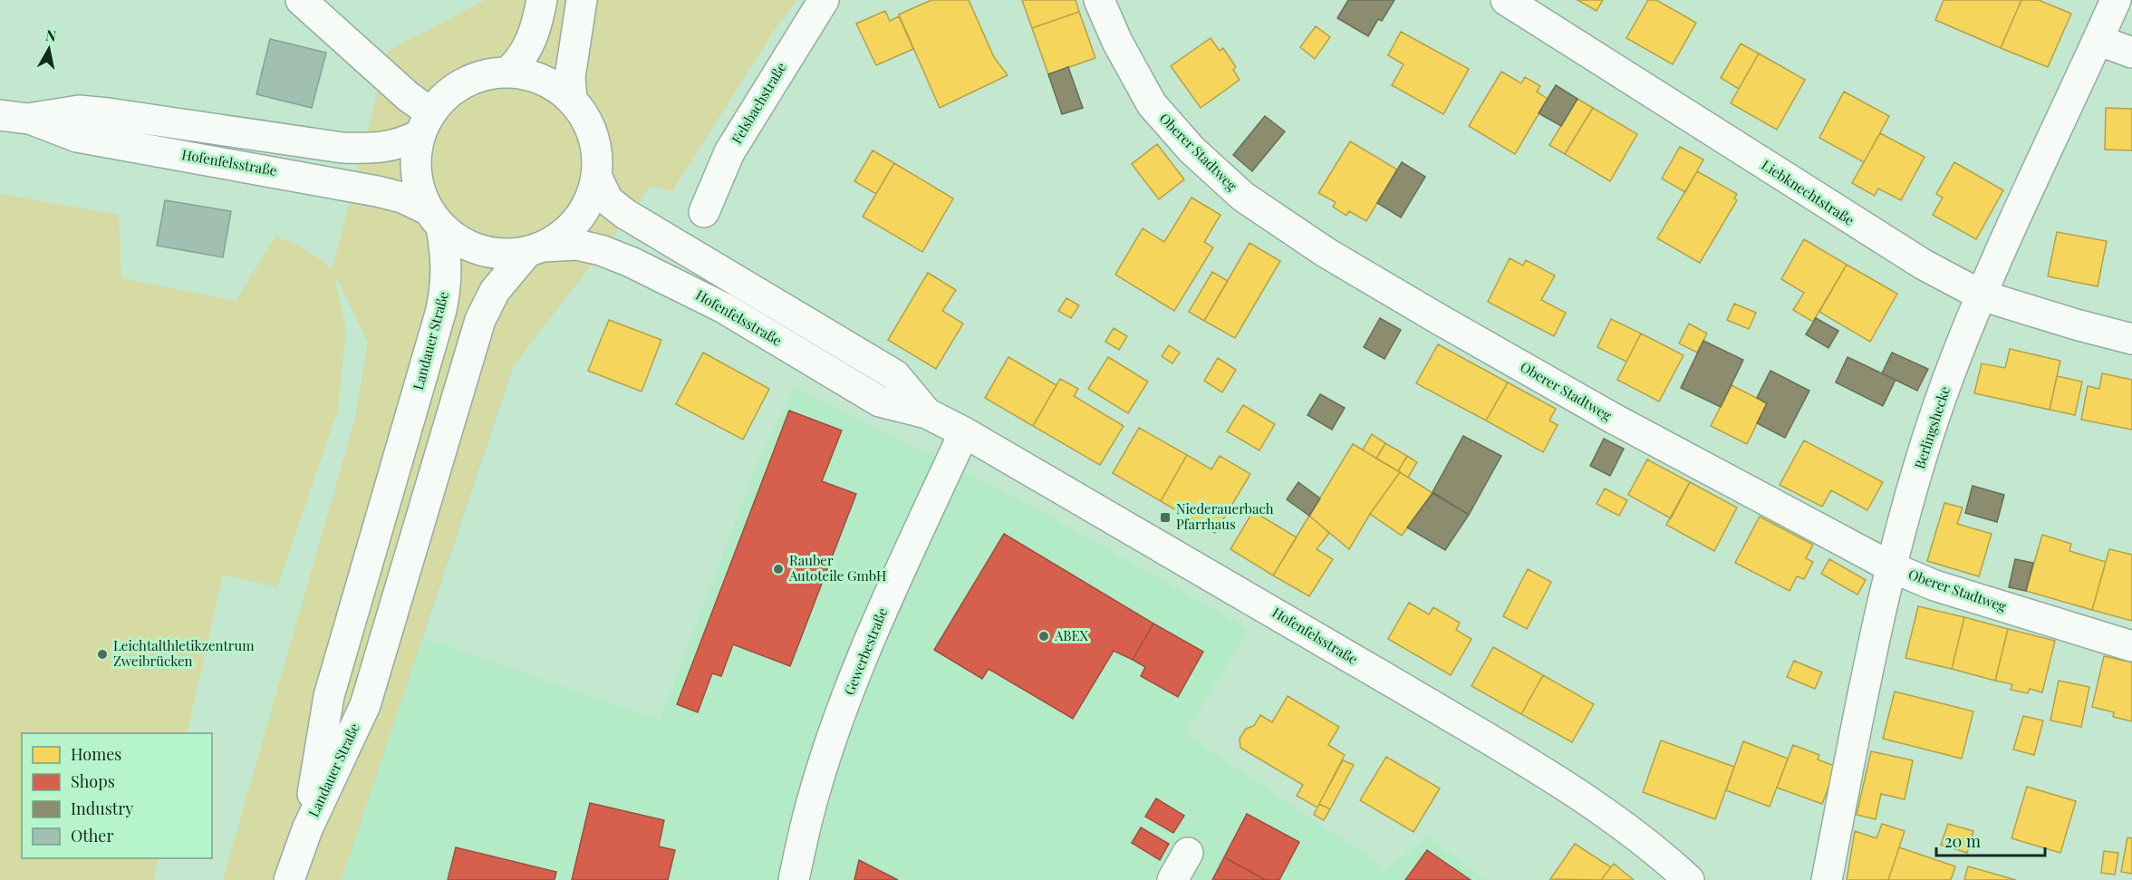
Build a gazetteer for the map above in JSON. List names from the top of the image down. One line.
{"streets":{"main road":["Felsbachstraße","Oberer Stadtweg","Hofenfelsstraße","Liebknechtstraße","Landauer Straße","Berlingshecke","Gewerbestraße"]},"crossings":[["Oberer Stadtweg","Berlingshecke"],["Hofenfelsstraße","Landauer Straße"],["Hofenfelsstraße","Gewerbestraße"],["Liebknechtstraße","Berlingshecke"]],"places":{"transit":["Niederauerbach Pfarrhaus"],"other":["Rauber Autoteile GmbH","ABEX","Leichtalthletikzentrum Zweibrücken"]},"legend":["Homes","Shops","Industry","Other"],"scale_bar":"20 m","north":"top"}
